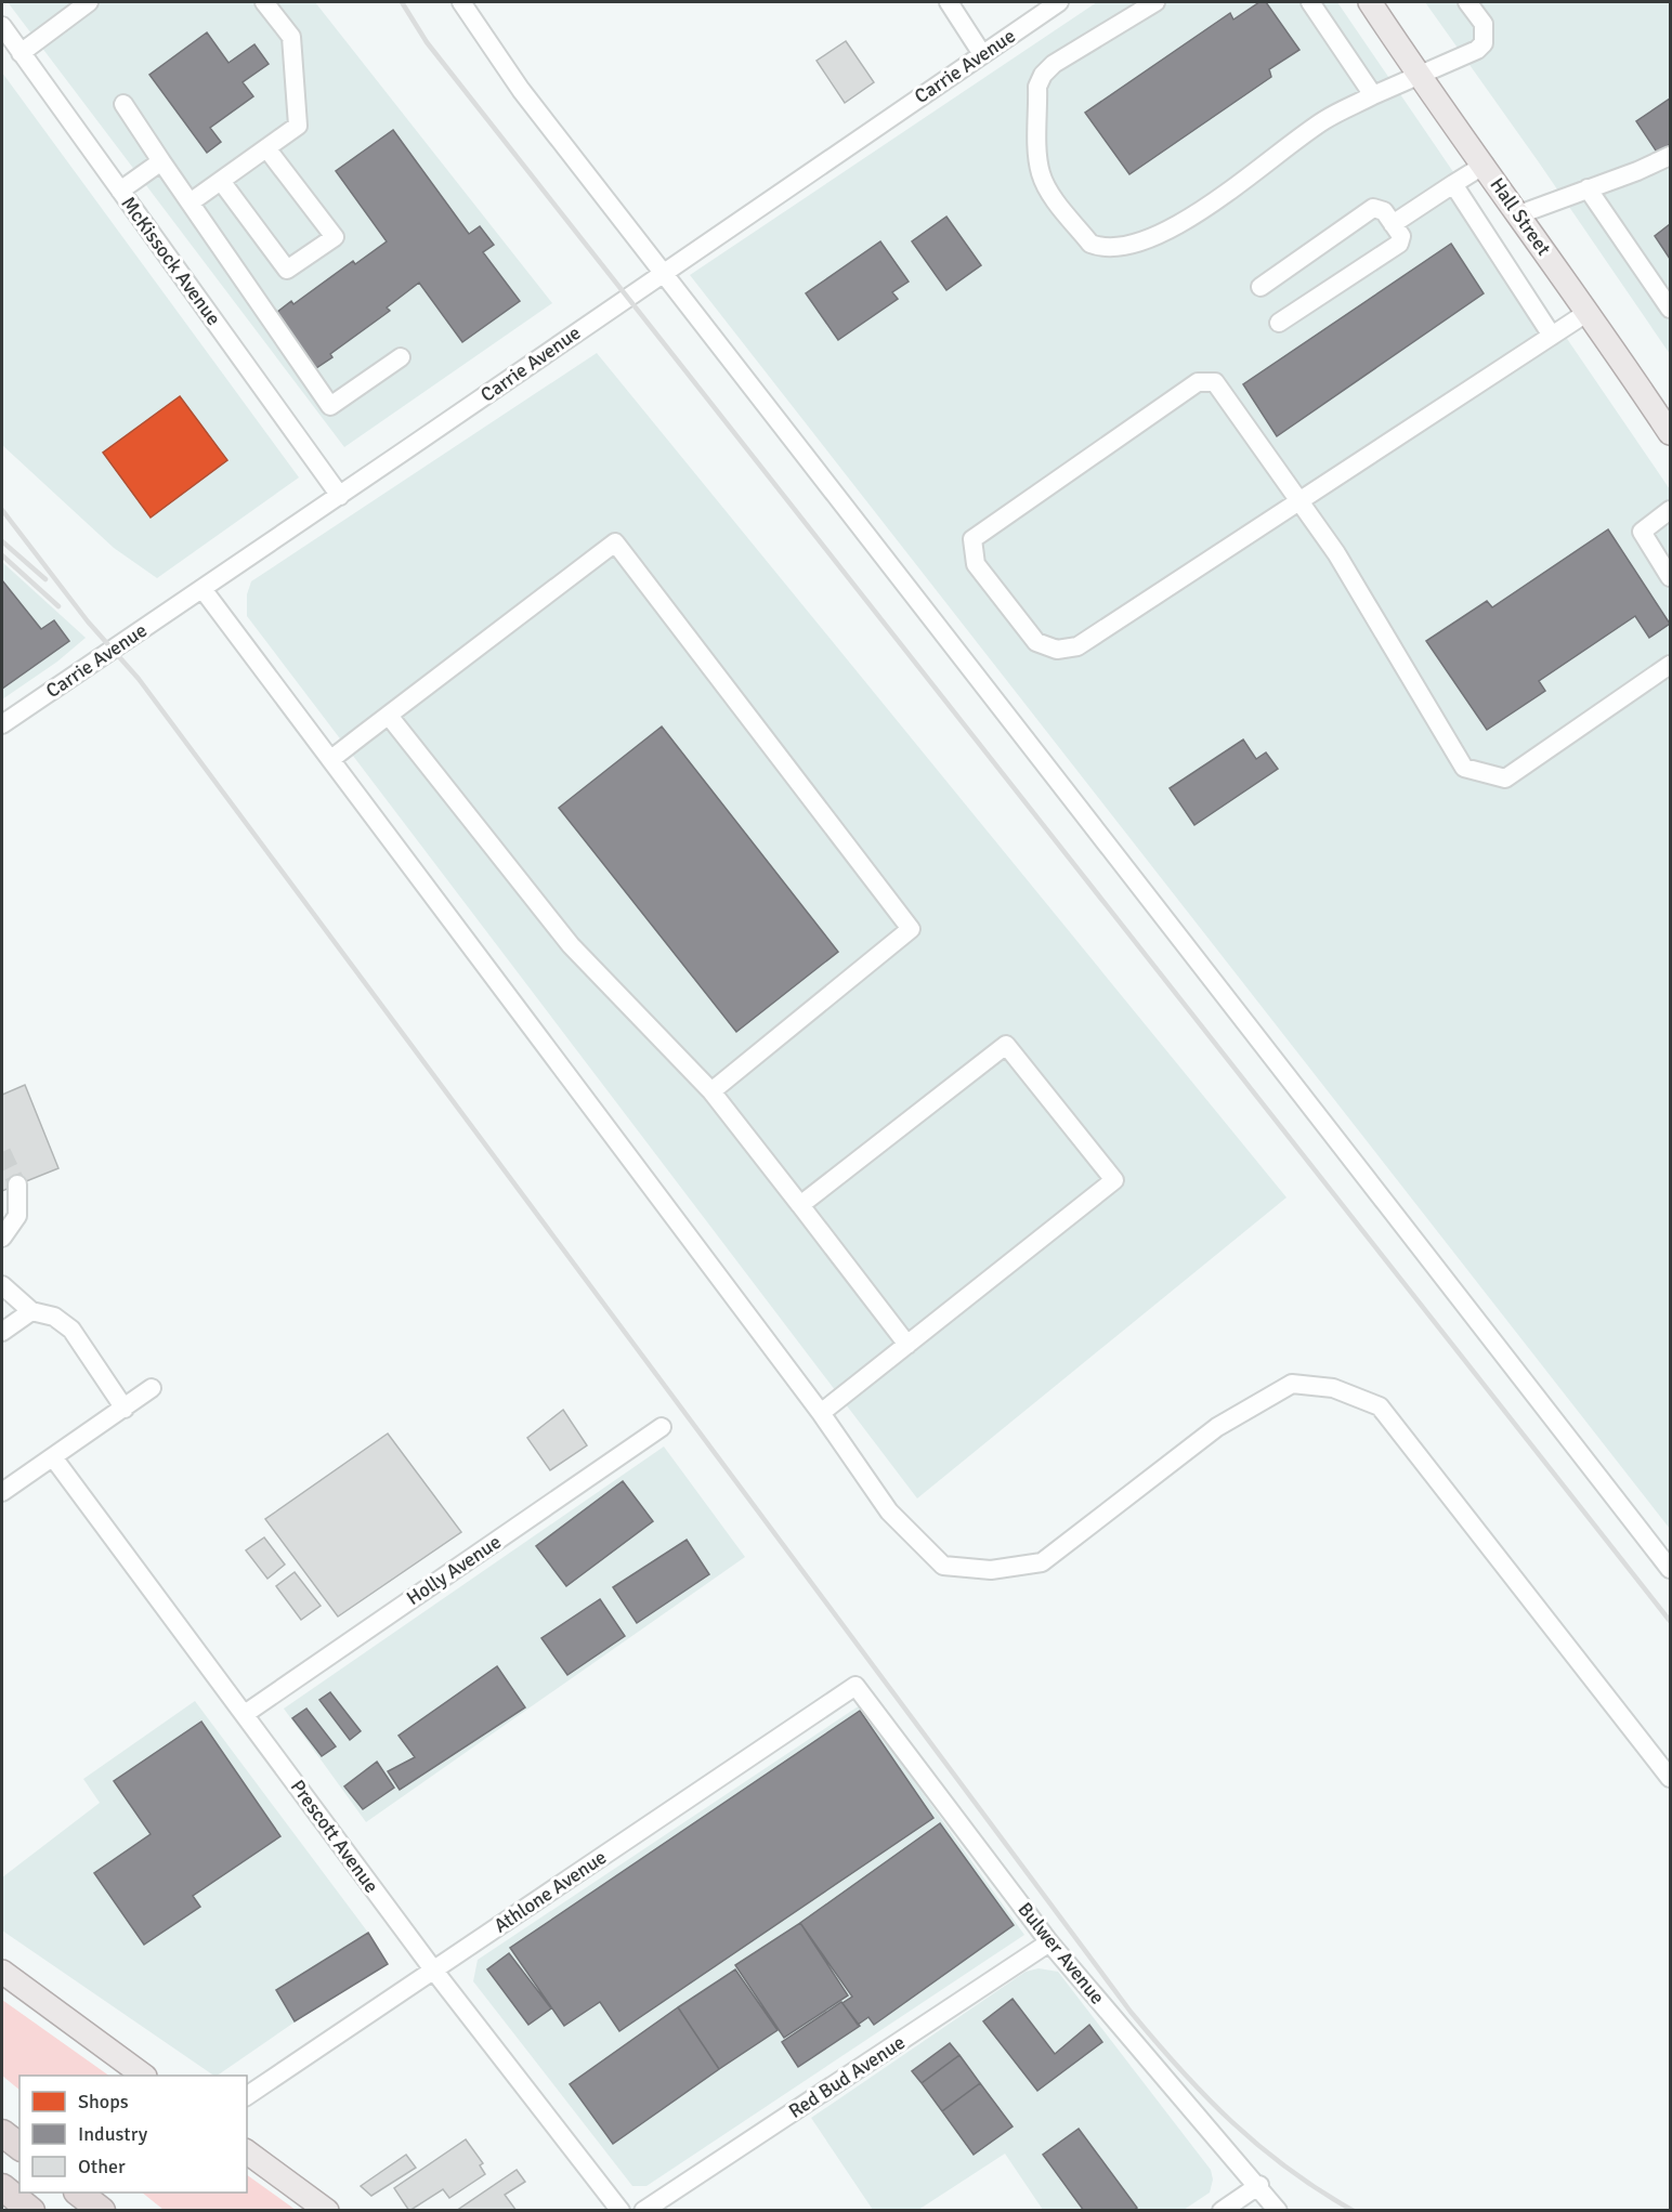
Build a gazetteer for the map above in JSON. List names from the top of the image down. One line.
{"streets":{"main road":["Hall Street"],"street":["Carrie Avenue","McKissock Avenue","Holly Avenue","Prescott Avenue","Athlone Avenue","Bulwer Avenue","Red Bud Avenue"]},"crossings":[["Carrie Avenue","McKissock Avenue"],["Holly Avenue","Prescott Avenue"],["Prescott Avenue","Athlone Avenue"],["Athlone Avenue","Bulwer Avenue"],["Bulwer Avenue","Red Bud Avenue"]],"legend":["Shops","Industry","Other"]}
